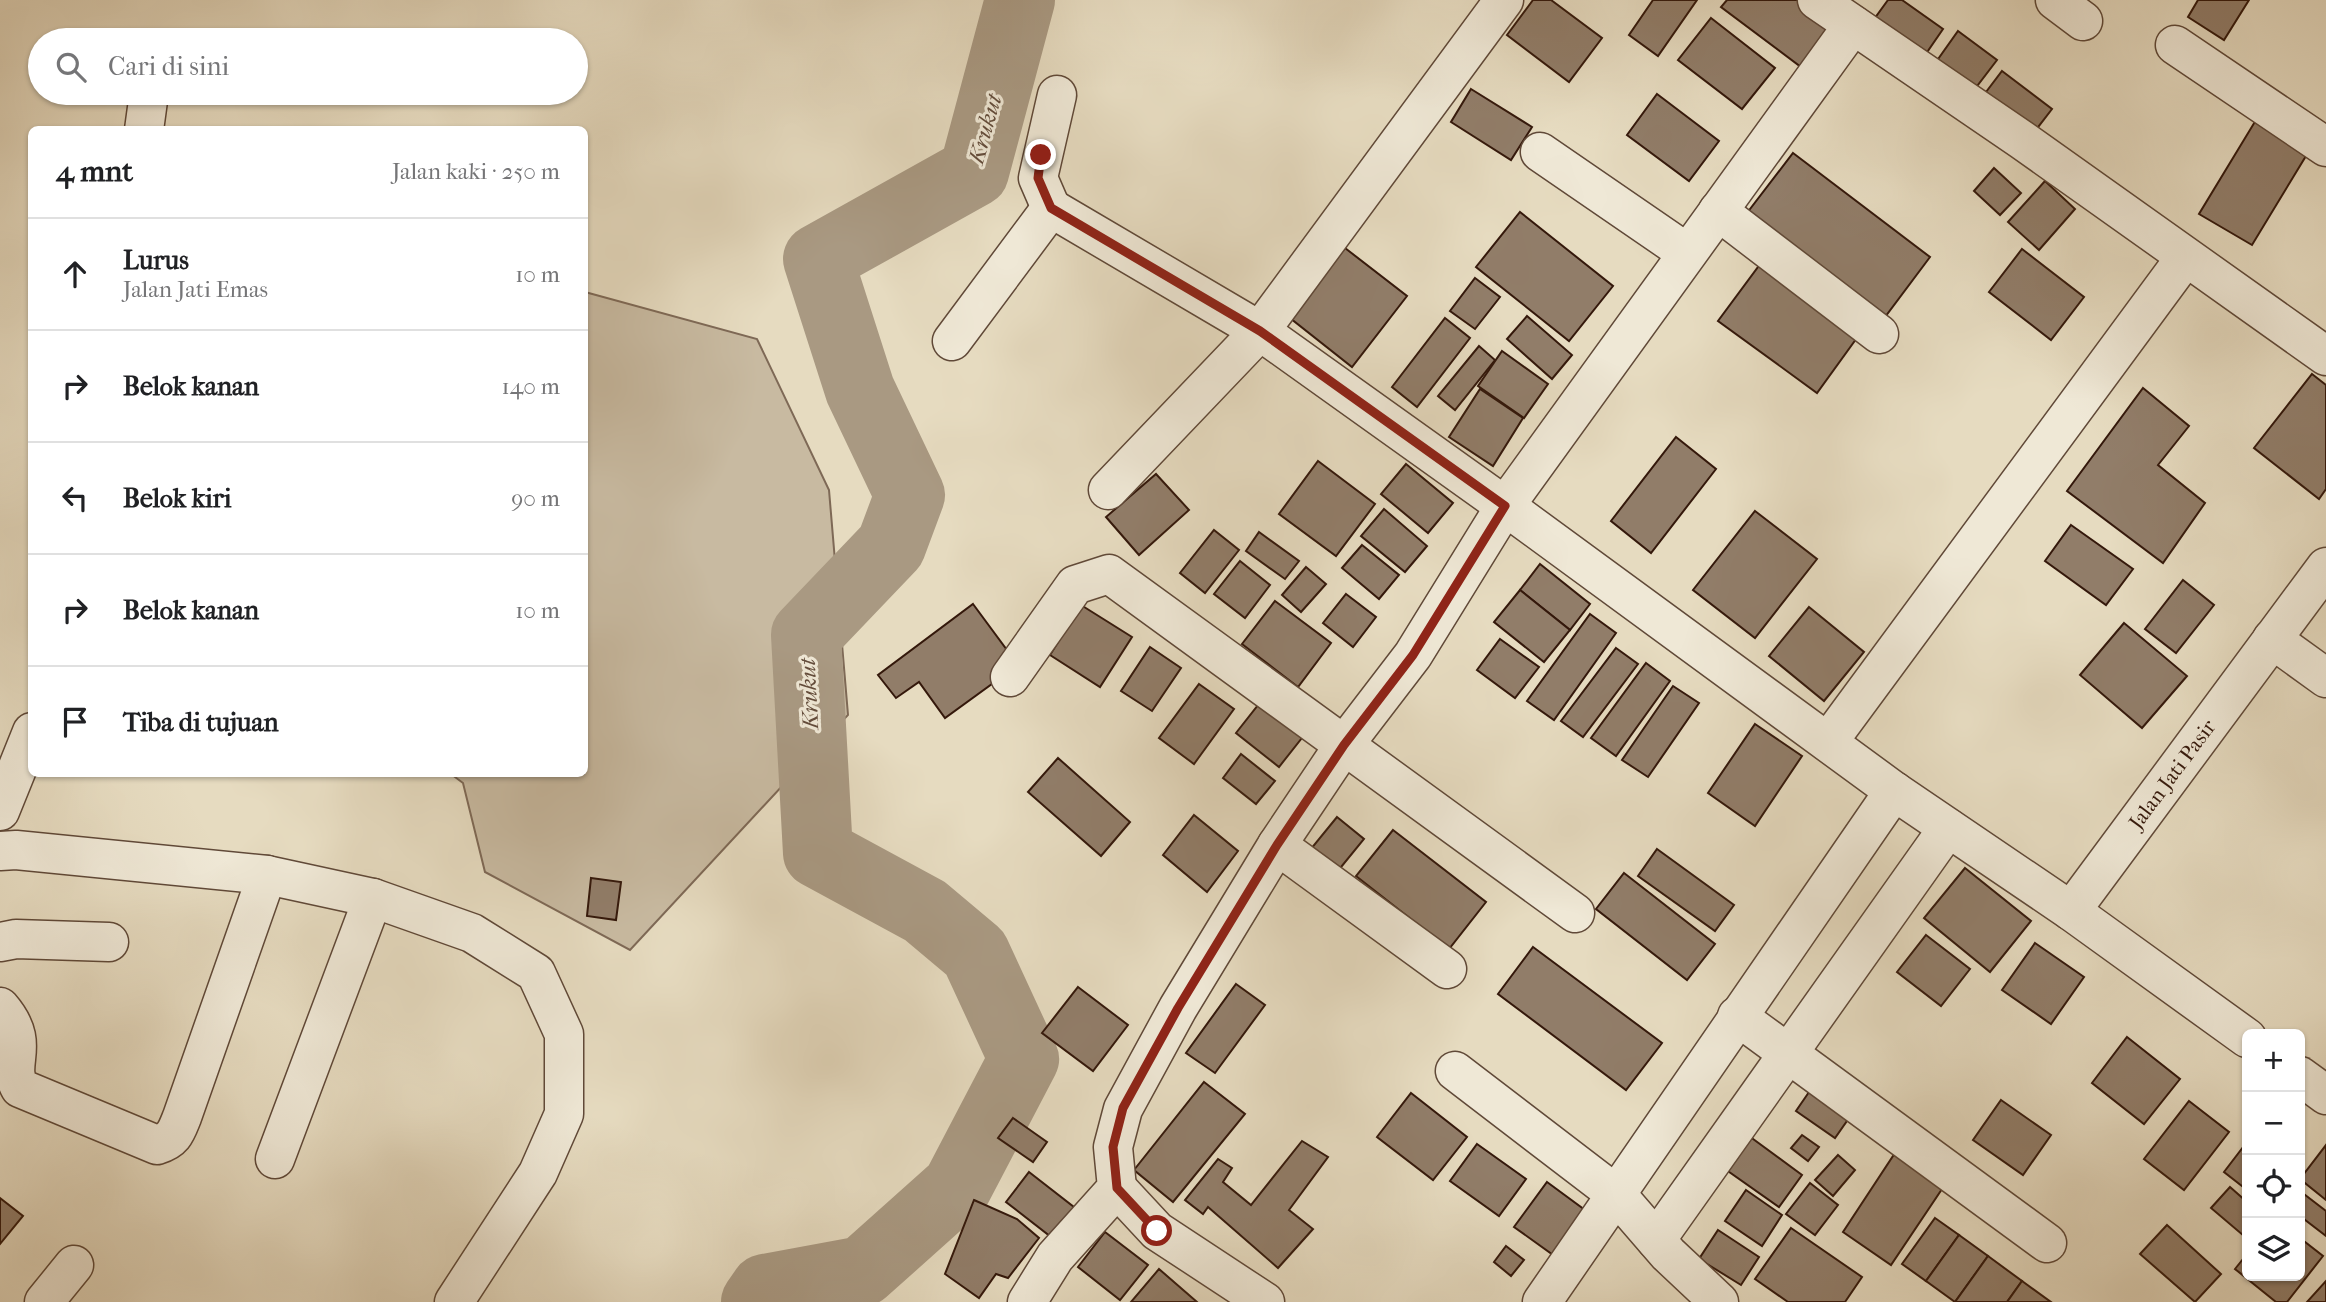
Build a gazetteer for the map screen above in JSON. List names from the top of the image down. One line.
{"streets":{"street":["Jalan Jati Pasir"]},"water":["Krukut"],"page":{"search":"Cari di sini","heading":["4 mnt","Jalan kaki · 250 m"],"list":[["Lurus","Jalan Jati Emas","10 m"],["Belok kanan","140 m"],["Belok kiri","90 m"],["Belok kanan","10 m"],"Tiba di tujuan"],"map_buttons":["+","−"]}}
